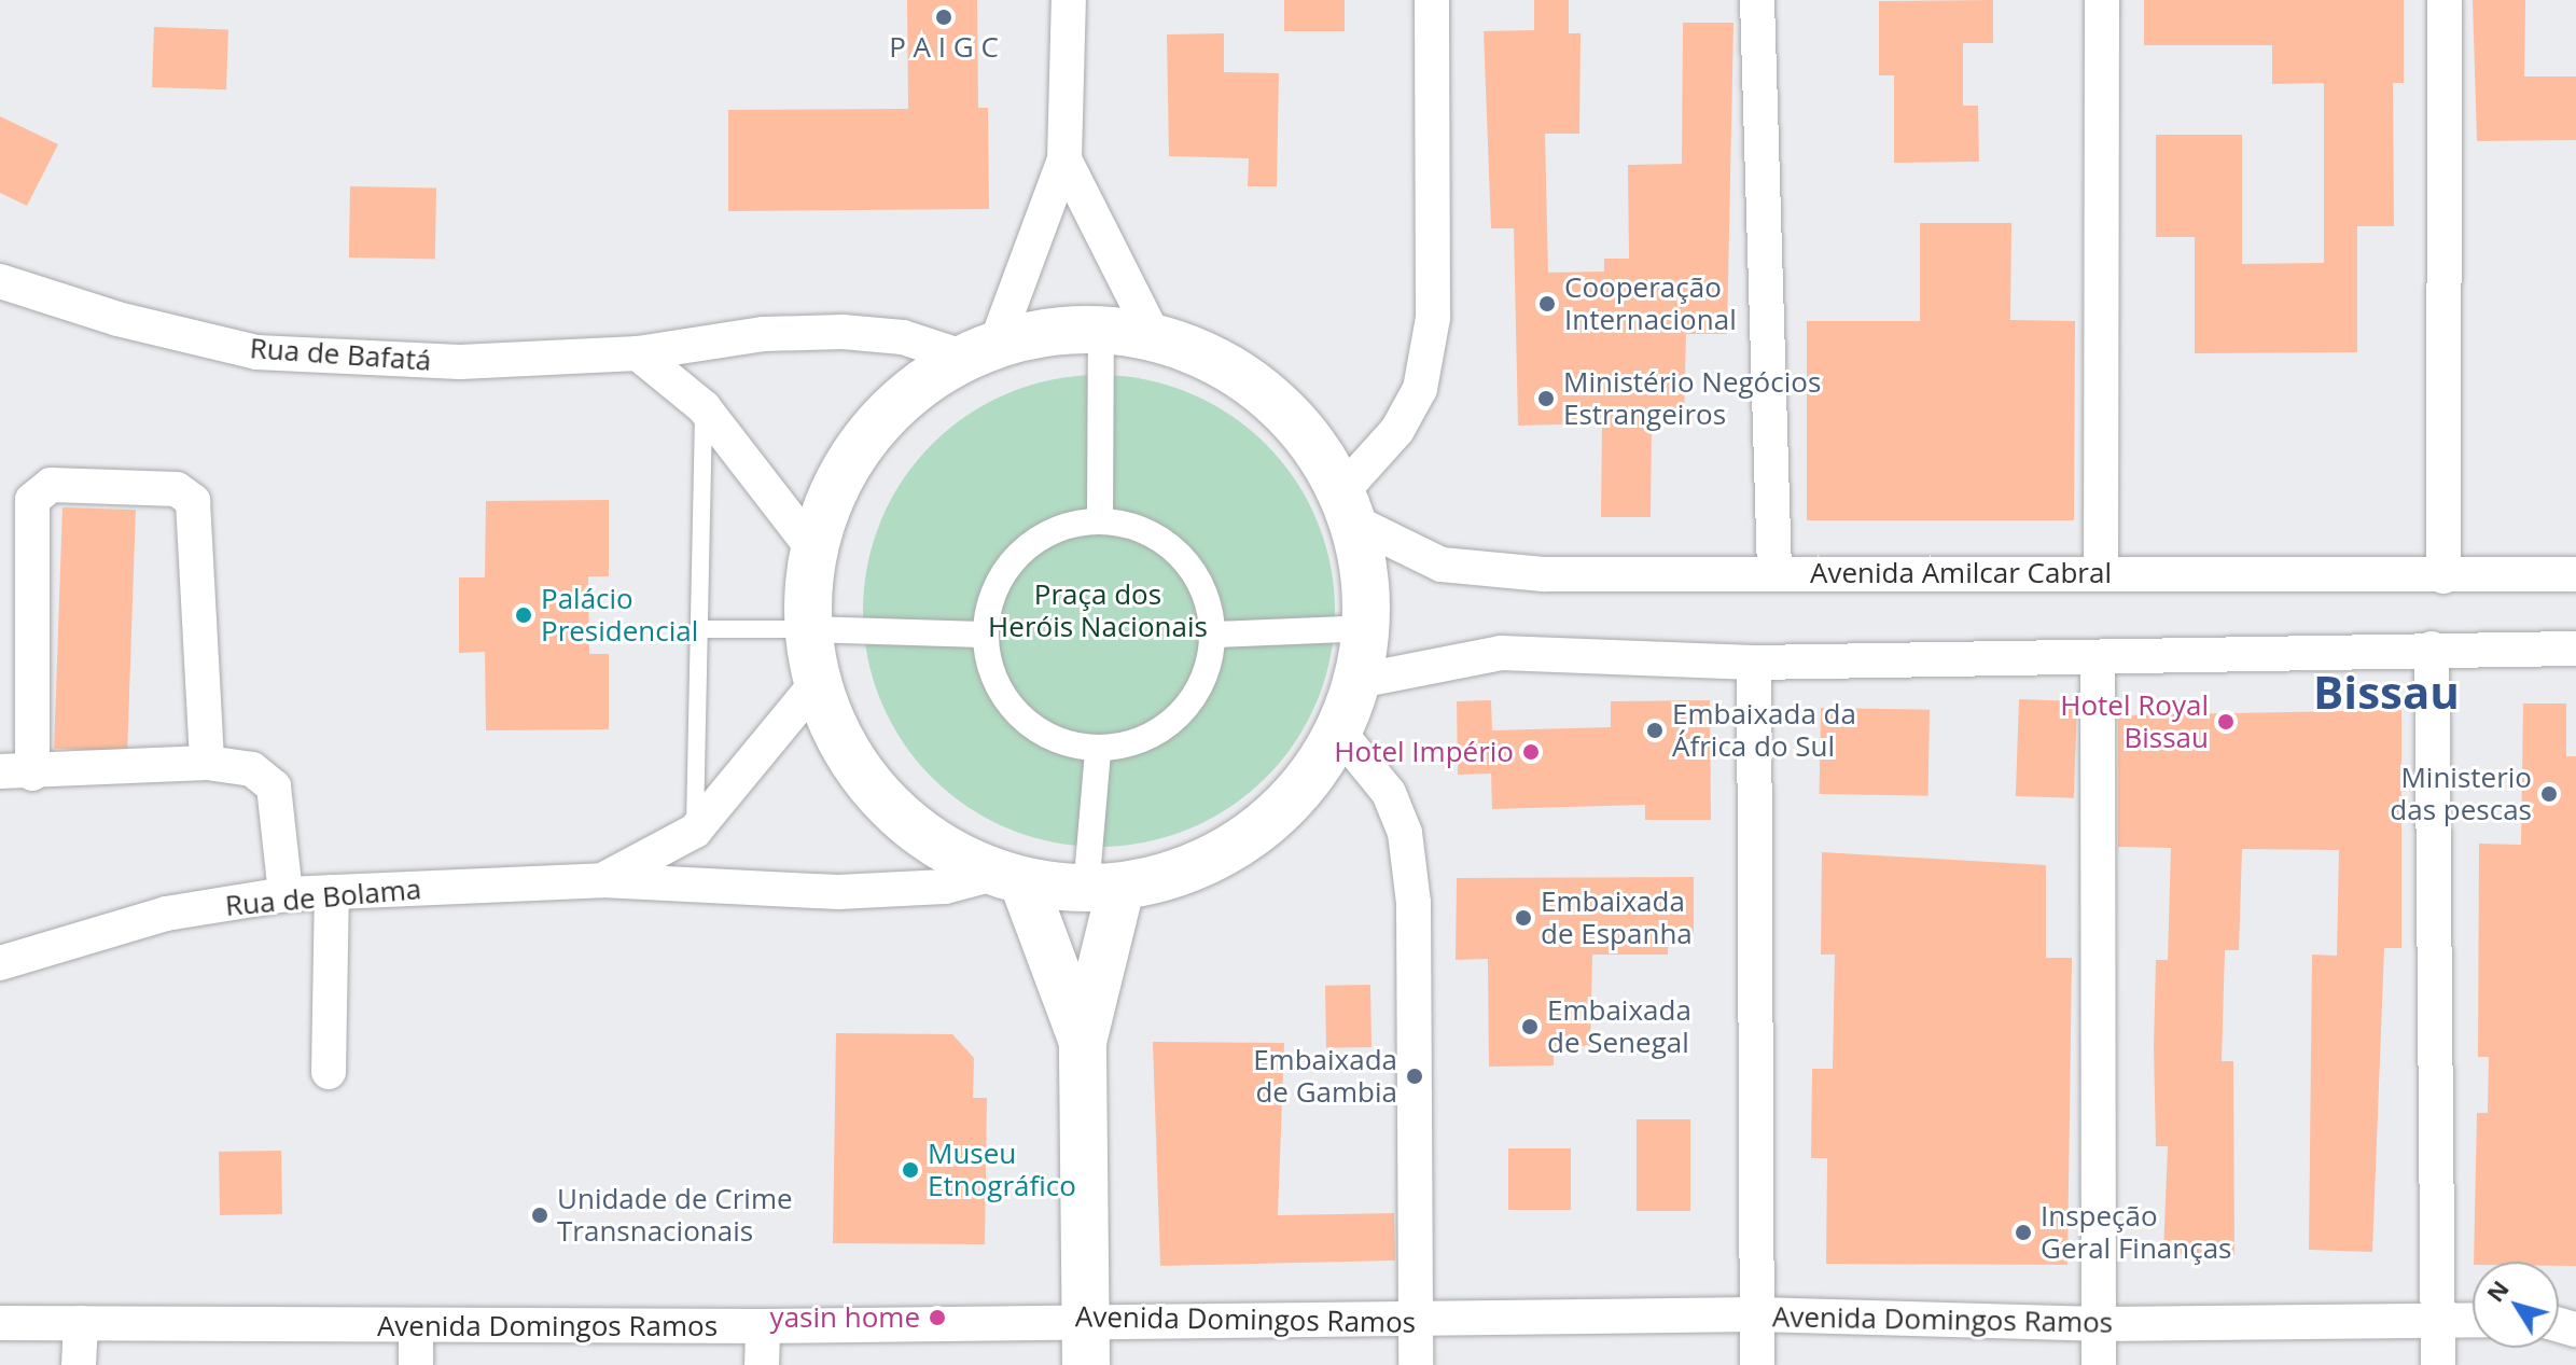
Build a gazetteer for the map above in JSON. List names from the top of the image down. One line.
{"streets":{"street":["Rua de Bafatá","Avenida Amilcar Cabral","Rua de Bolama","Avenida Domingos Ramos"]},"districts":["Bissau"],"parks":["Praça dos Heróis Nacionais"],"places":["P A I G C","Cooperação Internacional","Ministério Negócios Estrangeiros","Palácio Presidencial","Hotel Royal Bissau","Embaixada da África do Sul","Hotel Império","Ministerio das pescas","Embaixada de Espanha","Embaixada de Senegal","Embaixada de Gambia","Museu Etnográfico","Unidade de Crime Transnacionais","Inspeção Geral Finanças","yasin home"],"north":"top left"}
